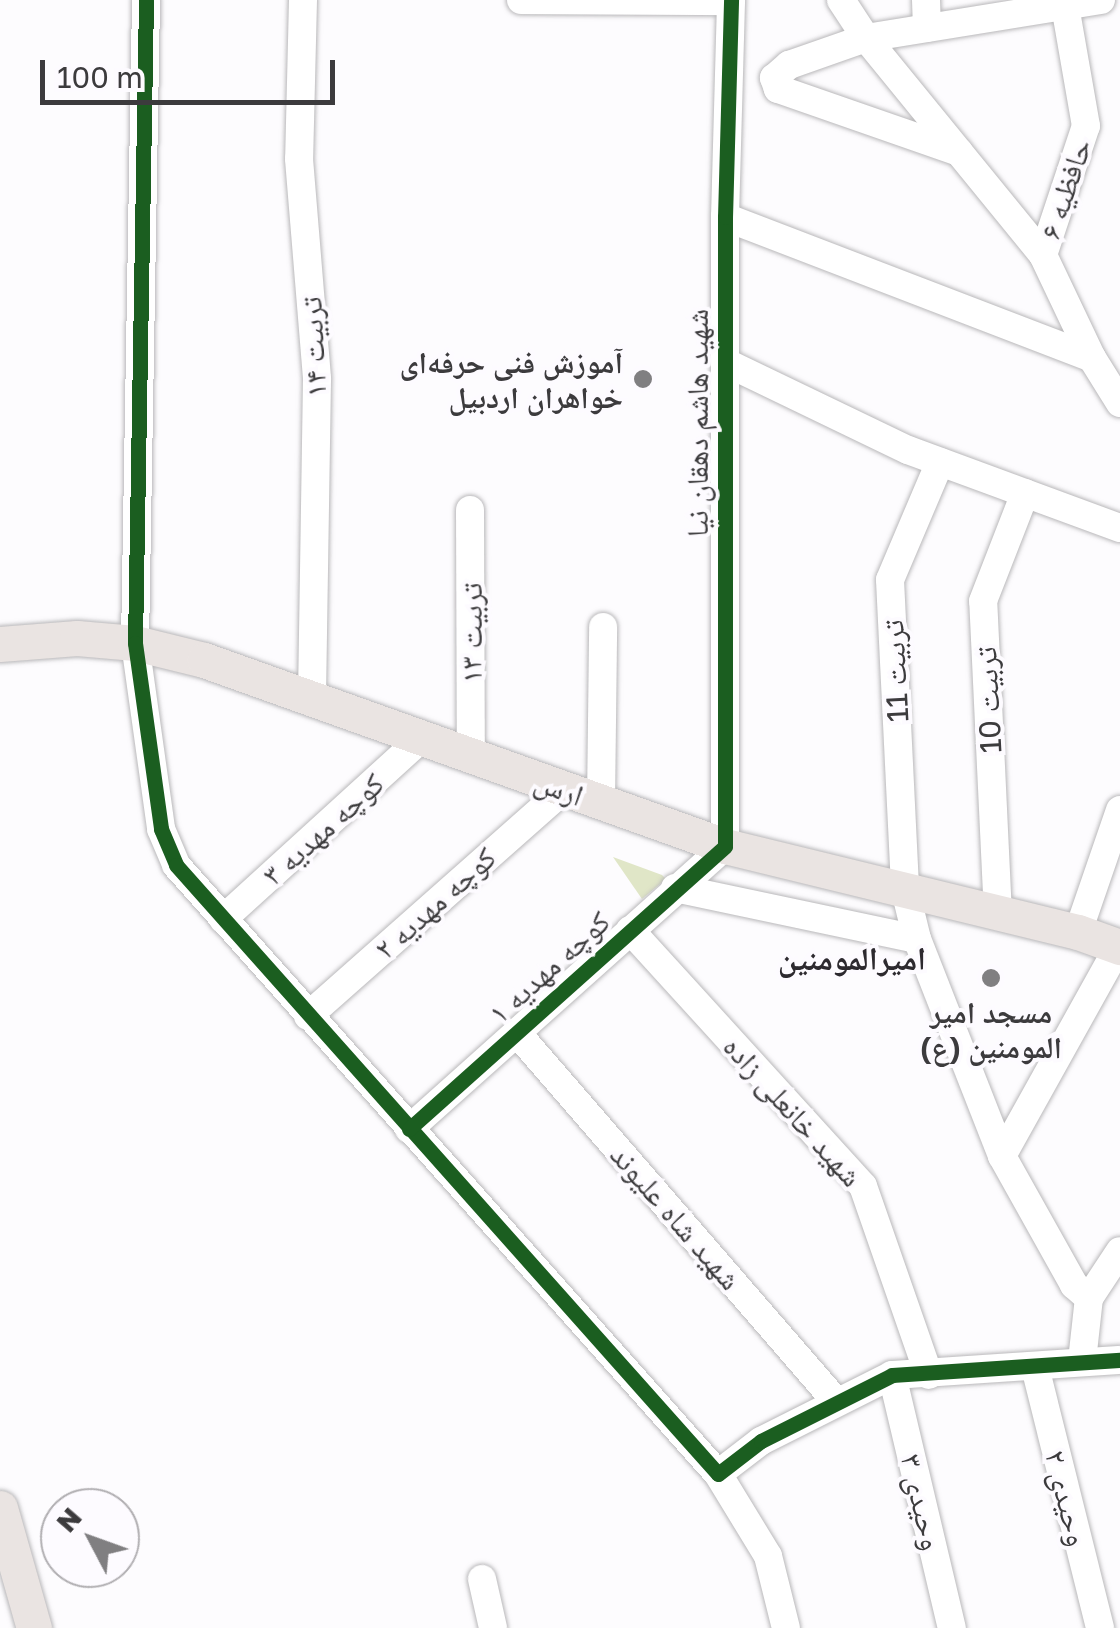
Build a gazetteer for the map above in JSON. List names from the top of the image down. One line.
{"streets":{"main road":["ارس"],"street":["حافظیه ۶","تربیت ۱۴","شهید هاشم دهقان نیا","تربیت ۱۳","تربیت 11","تربیت 10","کوچه مهدیه ۳","کوچه مهدیه ۲","کوچه مهدیه ۱","شهید خانعلی زاده","شهید شاه علیوند","وحیدی ۲","وحیدی ۳"]},"crossings":[["تربیت ۱۴","ارس"],["شهید هاشم دهقان نیا","ارس"],["شهید هاشم دهقان نیا","کوچه مهدیه ۱"],["تربیت ۱۳","ارس"],["تربیت 11","ارس"],["تربیت 10","ارس"],["ارس","کوچه مهدیه ۳"],["ارس","کوچه مهدیه ۲"],["ارس","کوچه مهدیه ۱"],["کوچه مهدیه ۱","شهید خانعلی زاده"],["کوچه مهدیه ۱","شهید شاه علیوند"]],"districts":["امیرالمومنین"],"places":["آموزش فنی حرفه‌ای خواهران اردبیل","مسجد امیر المومنین (ع)"],"scale_bar":"100 m","north":"top left"}
